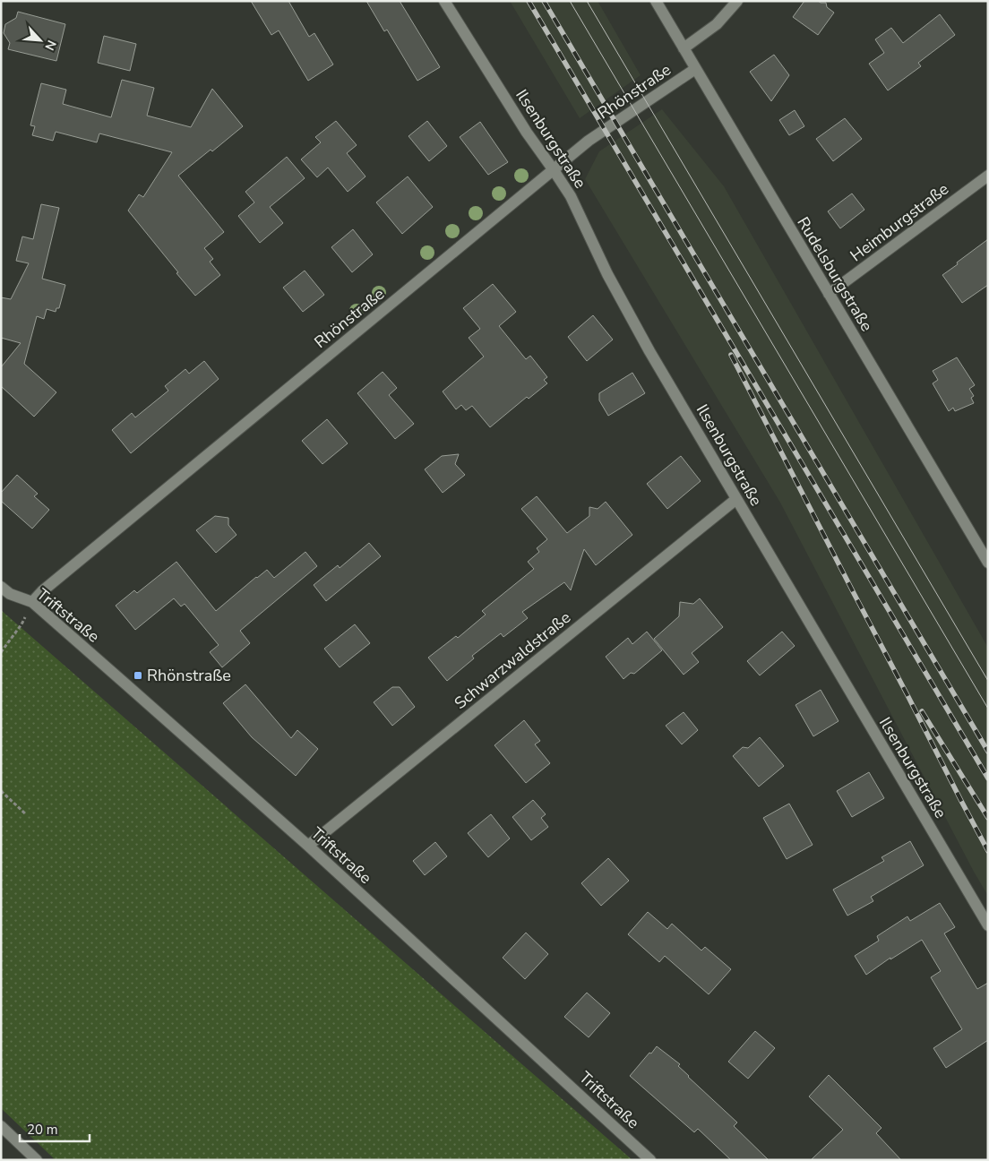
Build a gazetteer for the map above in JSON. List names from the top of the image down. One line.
{"streets":{"street":["Rhönstraße","Ilsenburgstraße","Heimburgstraße","Rudelsburgstraße","Triftstraße","Schwarzwaldstraße"]},"crossings":[["Rhönstraße","Ilsenburgstraße"],["Rhönstraße","Rudelsburgstraße"],["Rhönstraße","Triftstraße"],["Ilsenburgstraße","Schwarzwaldstraße"],["Heimburgstraße","Rudelsburgstraße"],["Triftstraße","Schwarzwaldstraße"]],"places":{"transit":["Rhönstraße"]},"scale_bar":"20 m","north":"bottom right"}
